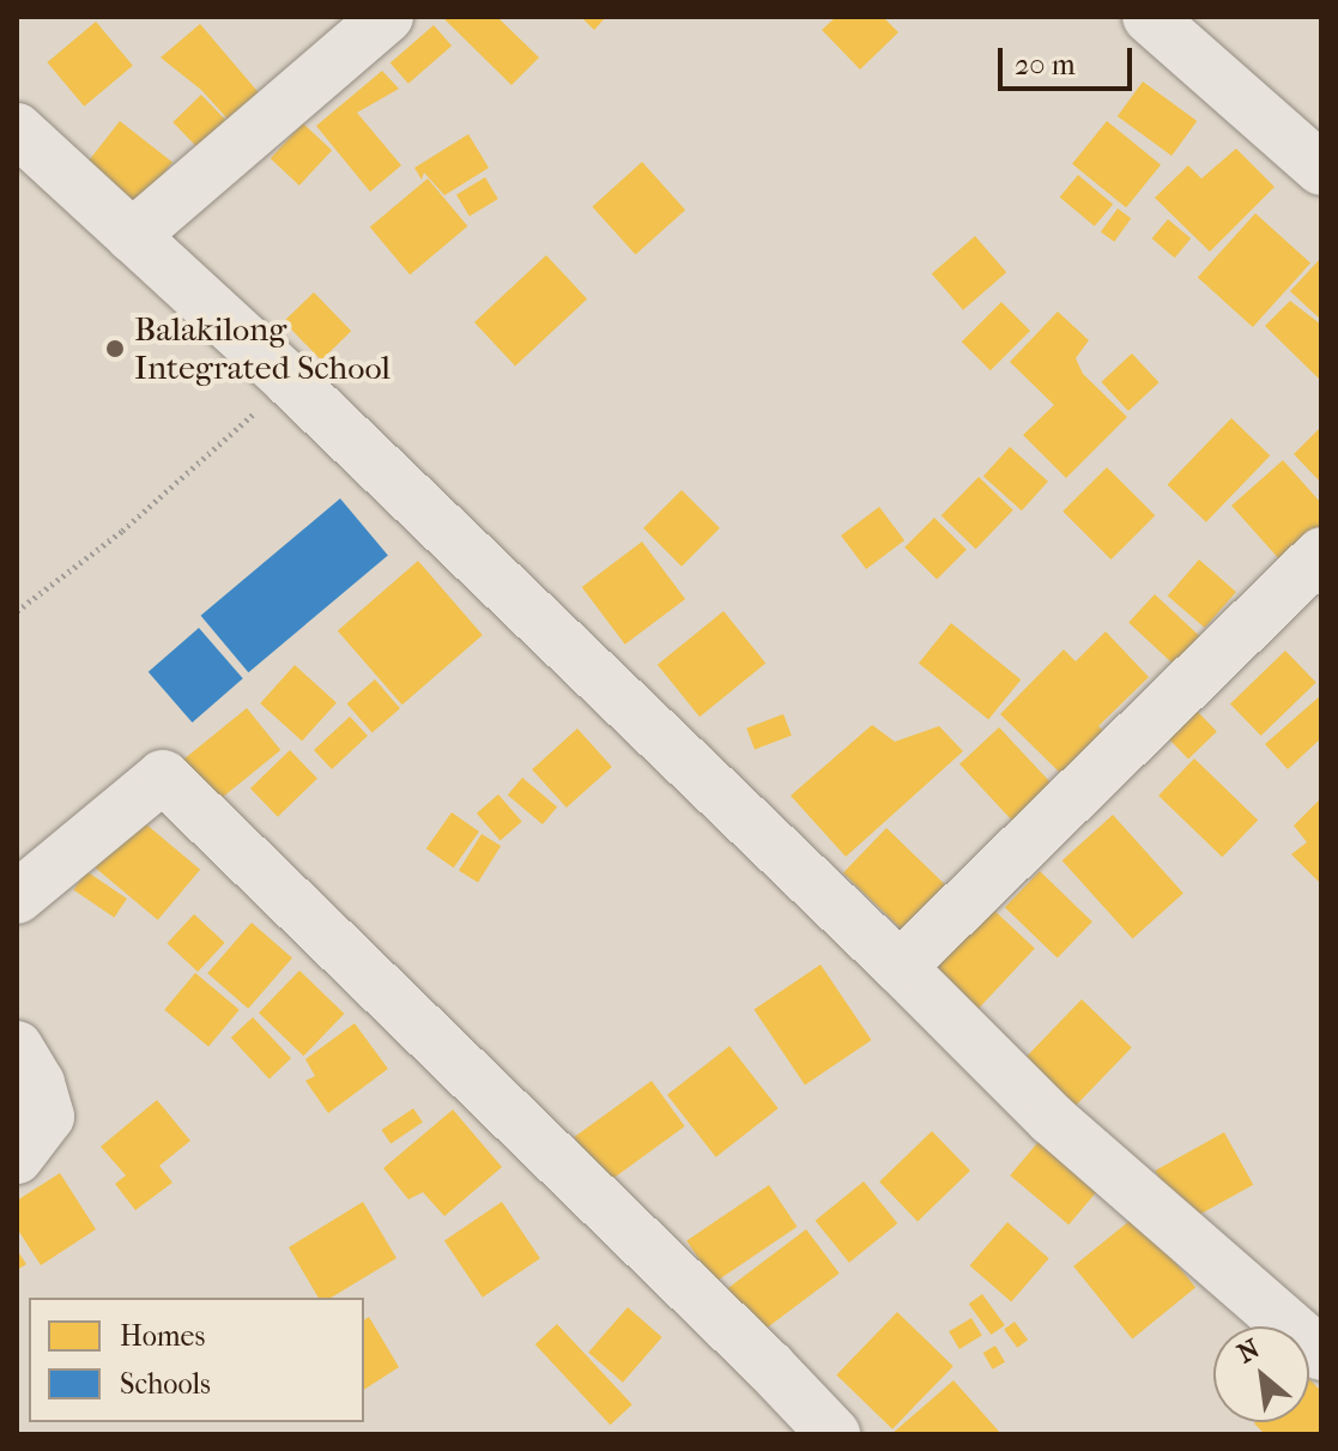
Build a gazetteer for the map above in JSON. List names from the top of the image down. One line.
{"places":["Balakilong Integrated School"],"legend":["Homes","Schools"],"scale_bar":"20 m","north":"top left"}
